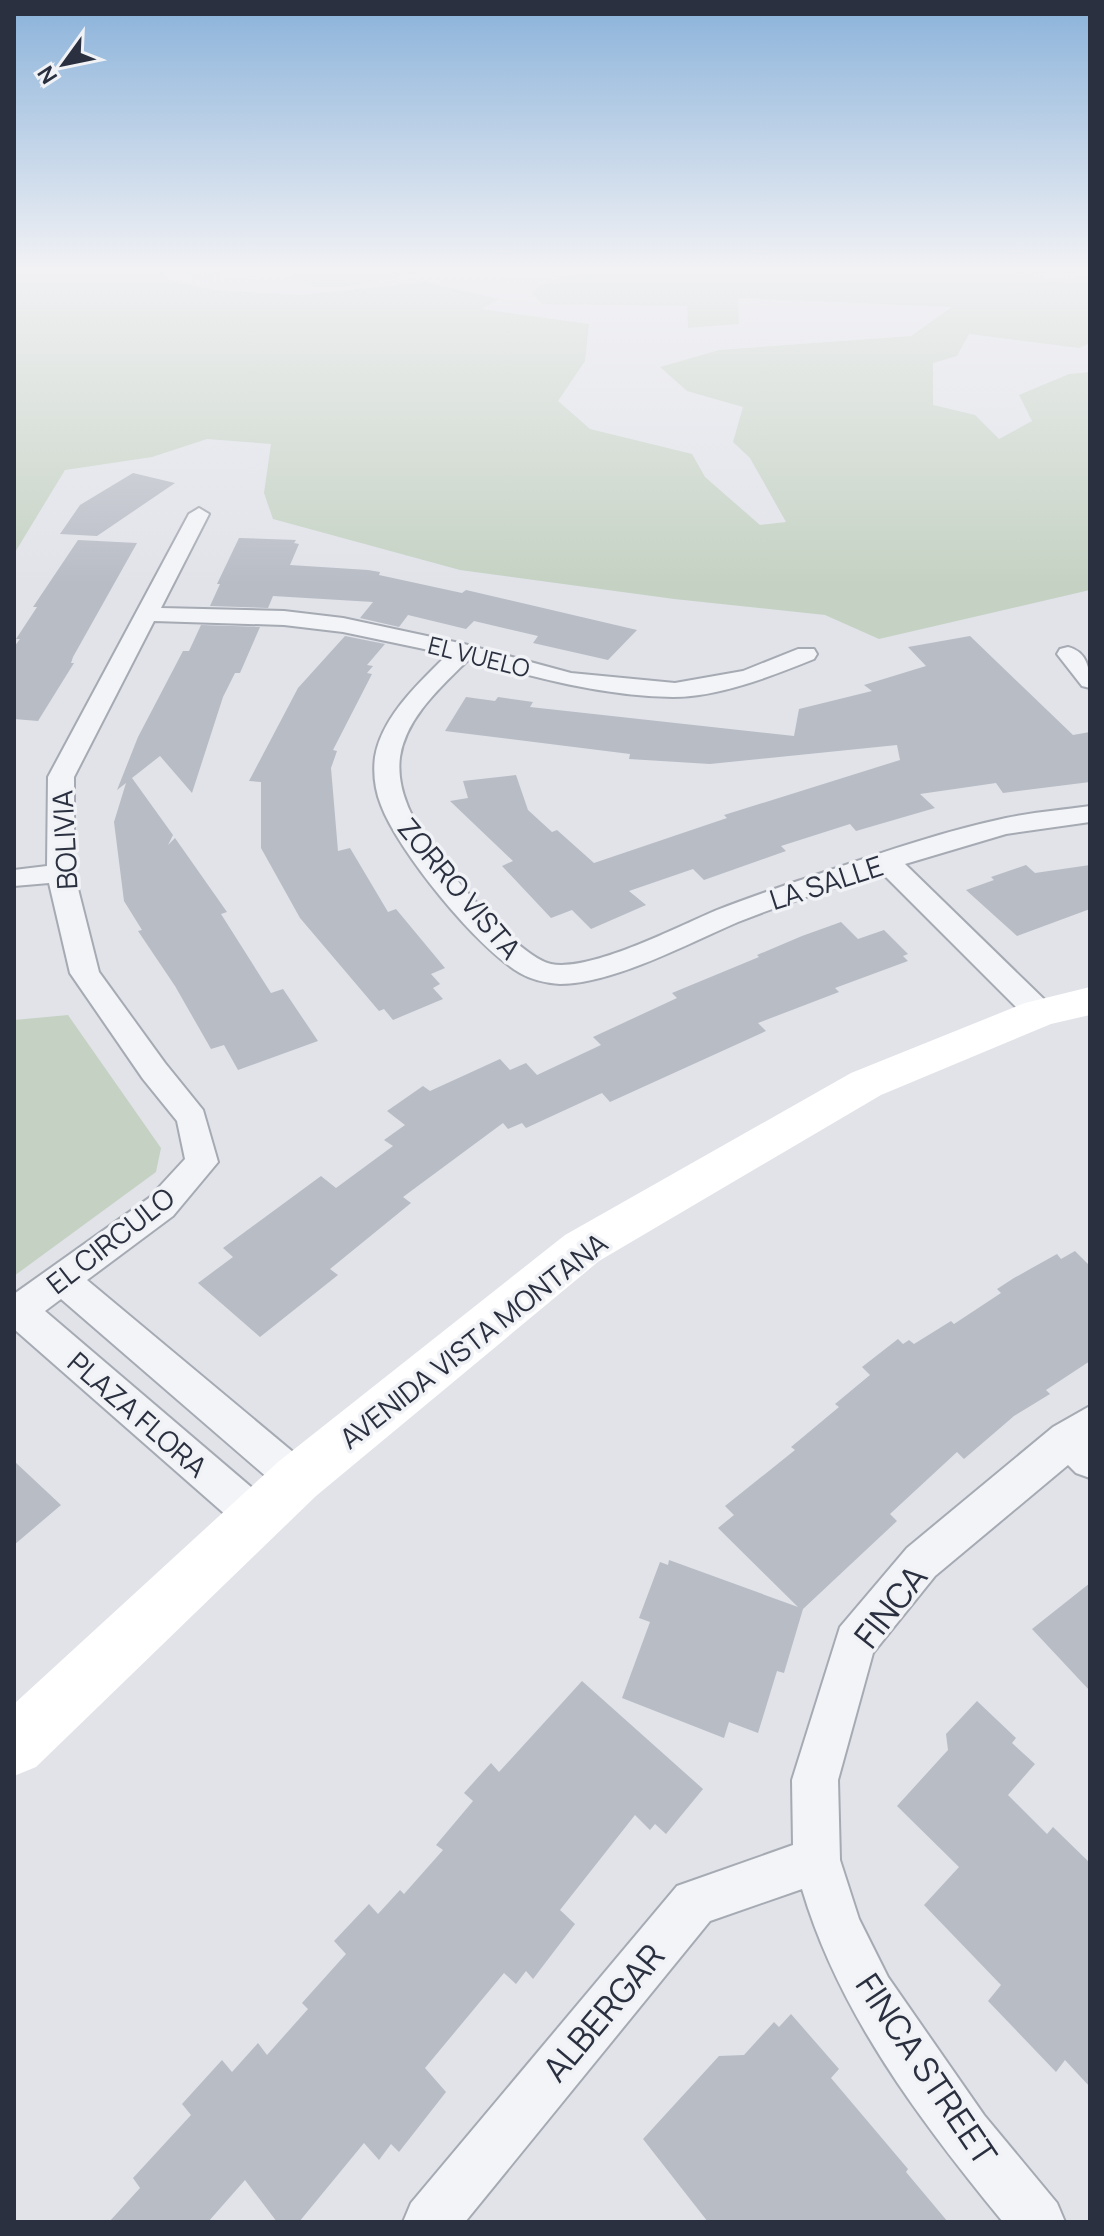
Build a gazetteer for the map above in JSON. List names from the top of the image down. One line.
{"streets":{"street":["EL VUELO","BOLIVIA","LA SALLE","ZORRO VISTA","EL CIRCULO","AVENIDA VISTA MONTANA","PLAZA FLORA","FINCA","ALBERGAR","FINCA STREET"]},"crossings":[["EL VUELO","BOLIVIA"],["EL VUELO","ZORRO VISTA"],["BOLIVIA","EL CIRCULO"],["LA SALLE","ZORRO VISTA"],["EL CIRCULO","PLAZA FLORA"],["AVENIDA VISTA MONTANA","PLAZA FLORA"],["FINCA","ALBERGAR"],["FINCA","FINCA STREET"],["ALBERGAR","FINCA STREET"]],"north":"bottom left"}
